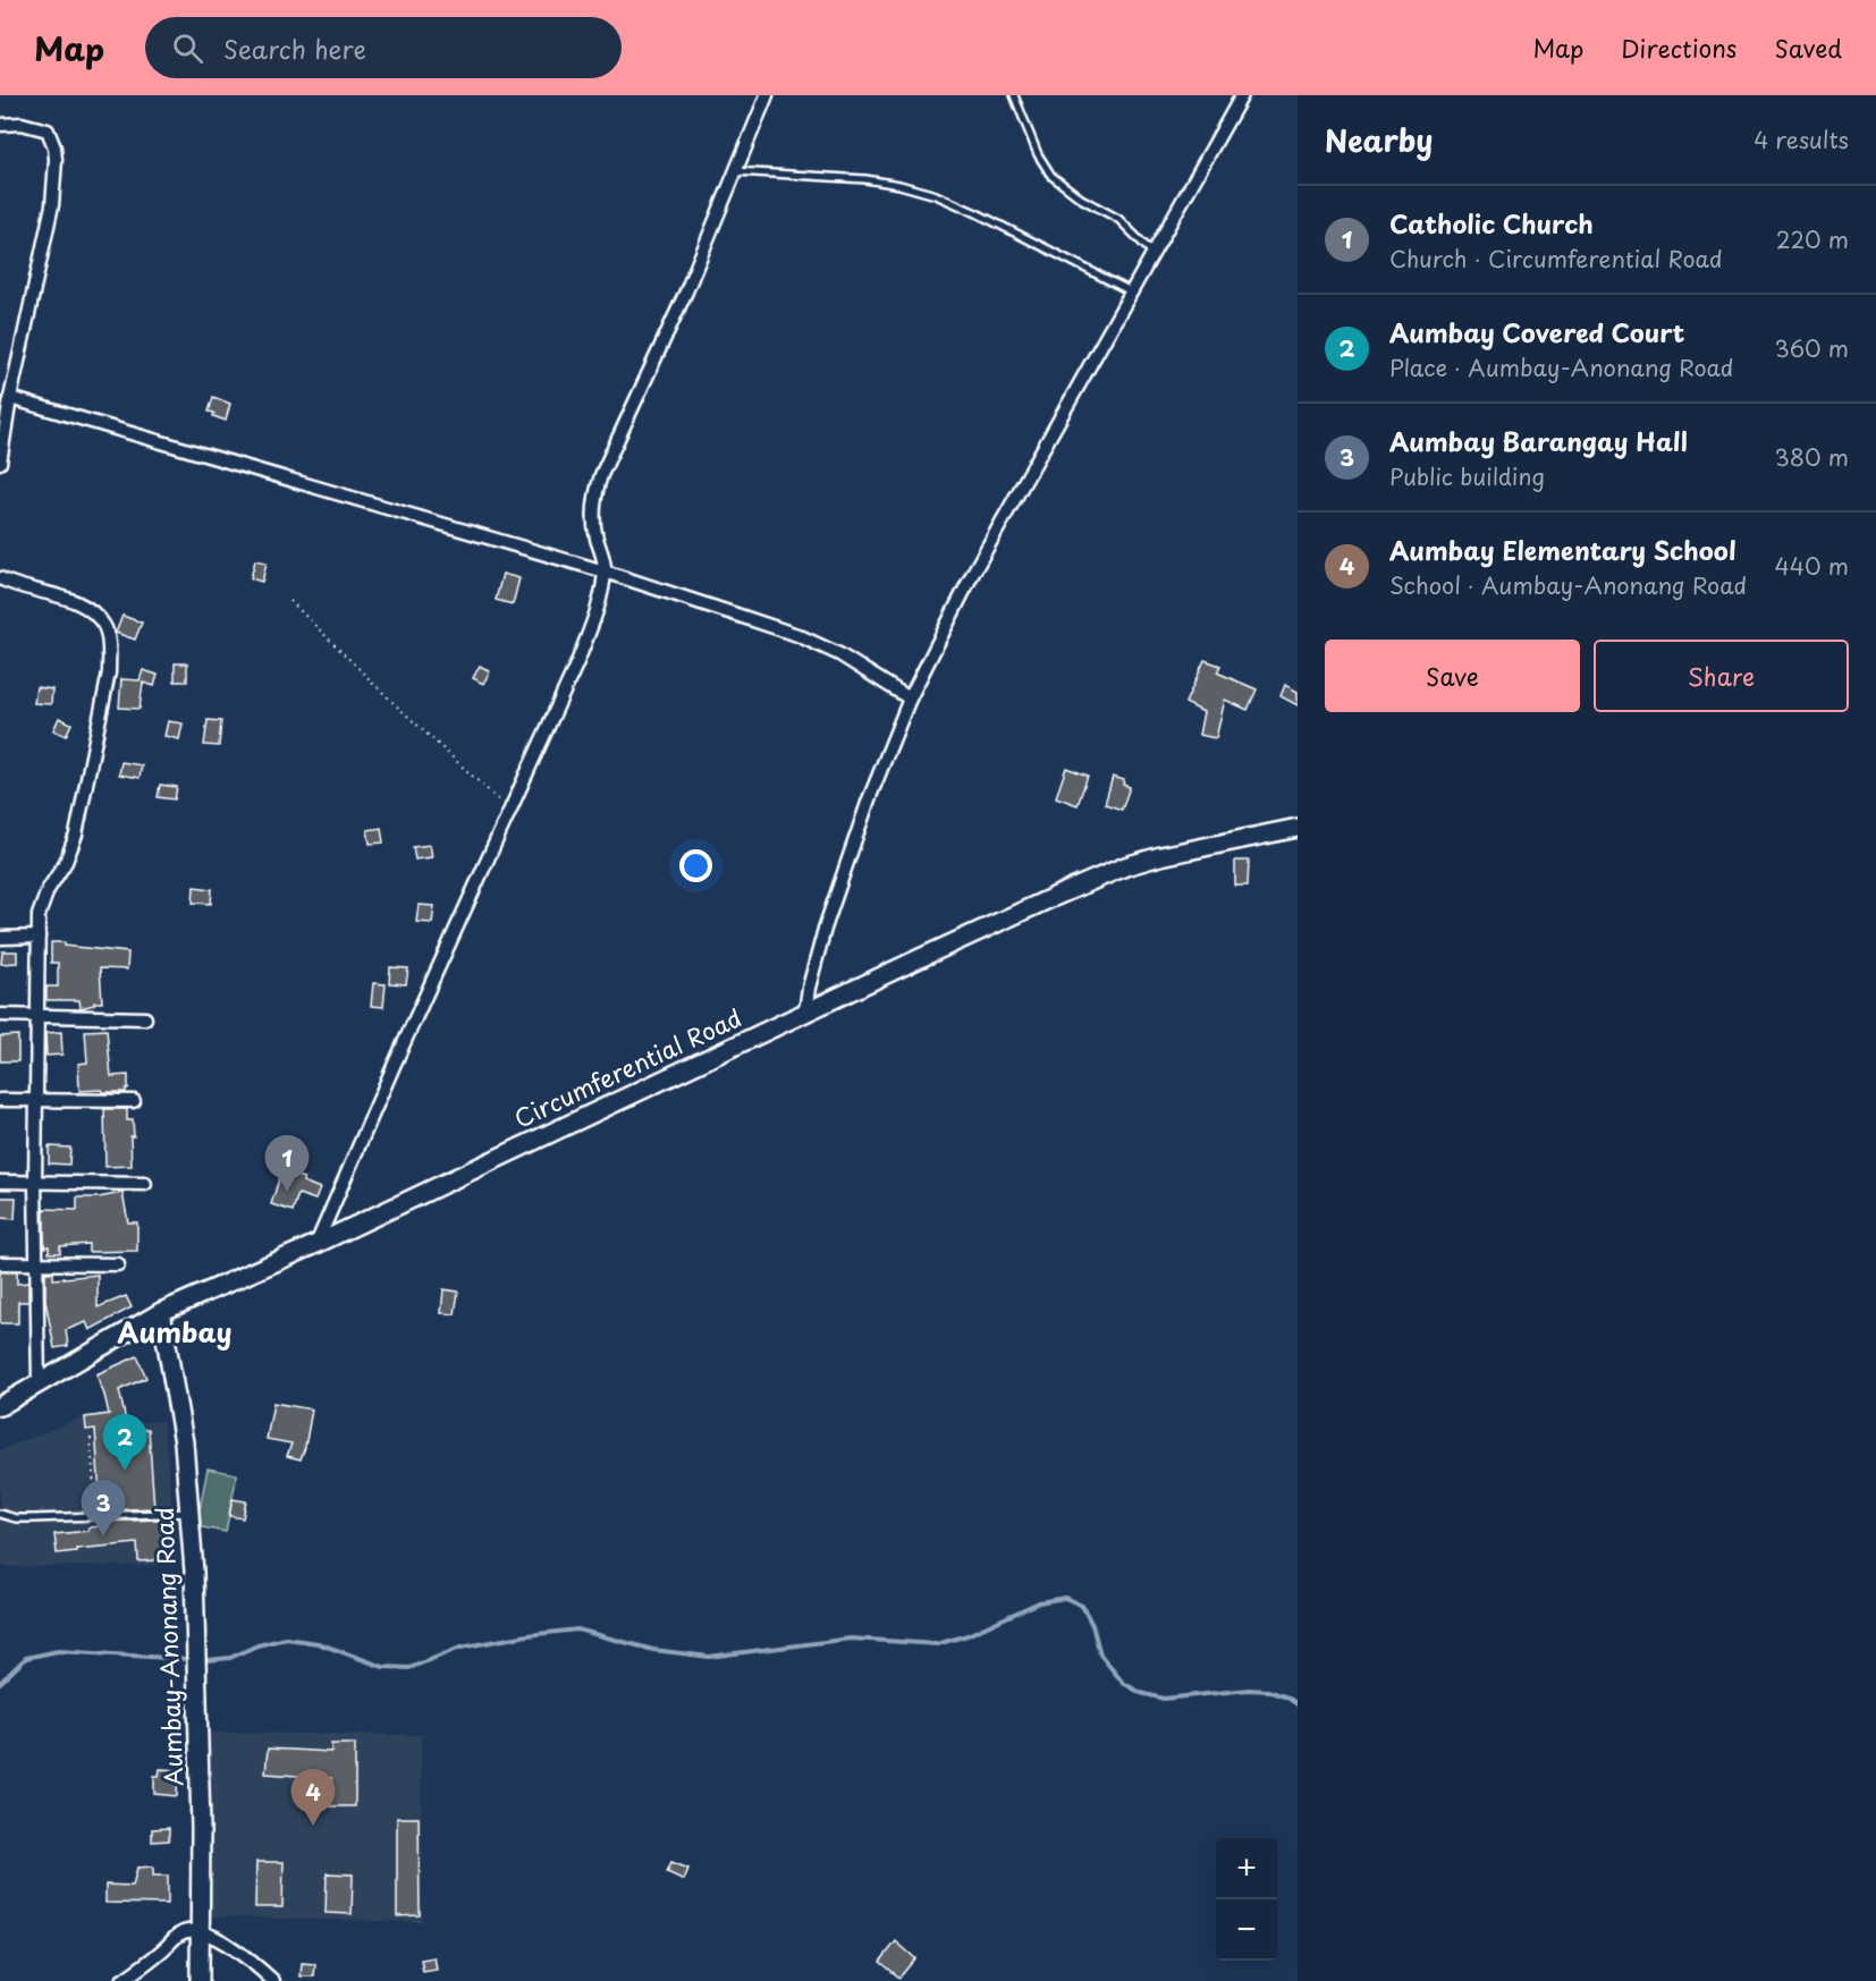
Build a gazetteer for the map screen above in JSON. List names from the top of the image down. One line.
{"streets":{"main road":["Circumferential Road","Aumbay-Anonang Road"]},"crossings":[["Circumferential Road","Aumbay-Anonang Road"]],"districts":["Aumbay"],"page":{"header":"Map","search":"Search here","nav":["Map","Directions","Saved"],"heading":["Nearby","4 results"],"list":[{"mark":"1","name":"Catholic Church","note":"Church · Circumferential Road","value":"220 m"},{"mark":"2","name":"Aumbay Covered Court","note":"Place · Aumbay-Anonang Road","value":"360 m"},{"mark":"3","name":"Aumbay Barangay Hall","note":"Public building","value":"380 m"},{"mark":"4","name":"Aumbay Elementary School","note":"School · Aumbay-Anonang Road","value":"440 m"}],"buttons":["Save","Share"],"pins":["1","2","3","4"],"map_buttons":["+","−"]}}
